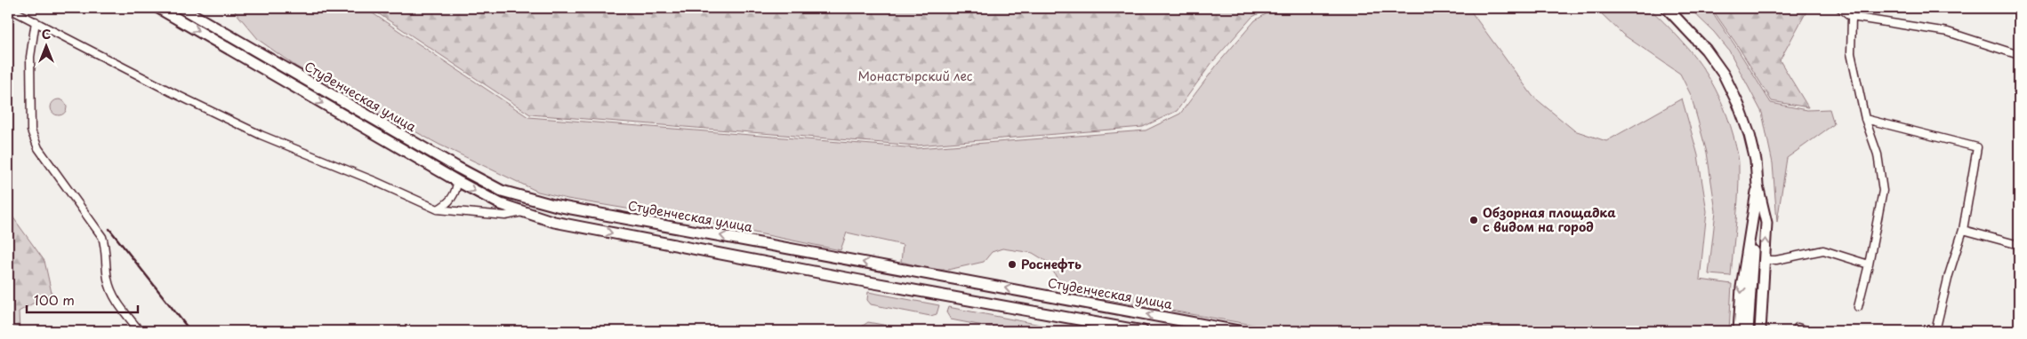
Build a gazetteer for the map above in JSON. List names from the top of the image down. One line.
{"streets":{"main road":["Студенческая улица"]},"parks":["Монастырский лес"],"places":["Обзорная площадка с видом на город","Роснефть"],"scale_bar":"100 m","north":"top"}
